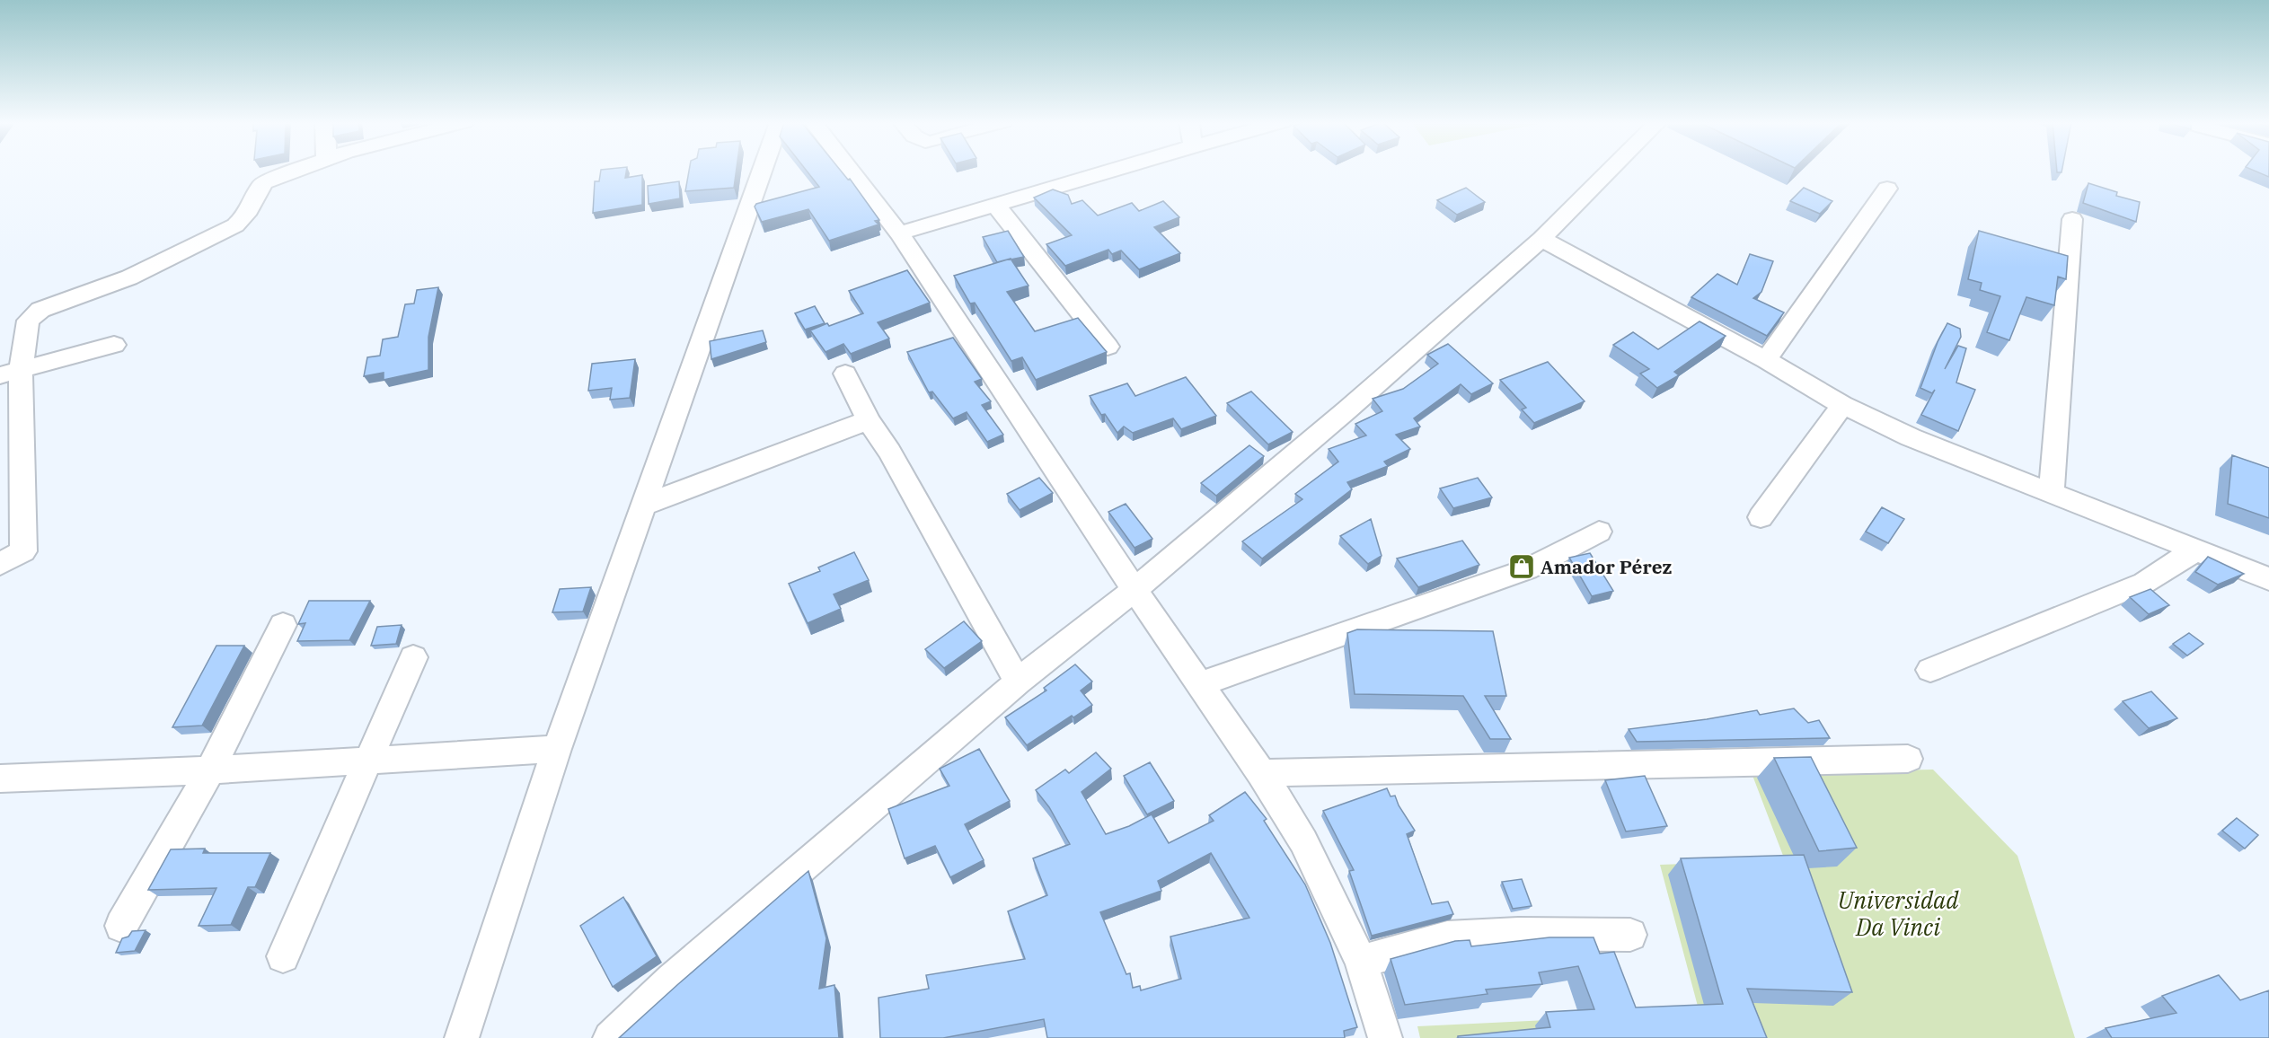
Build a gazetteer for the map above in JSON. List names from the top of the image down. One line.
{"parks":["Universidad Da Vinci"],"places":{"shop":["Amador Pérez"]}}
